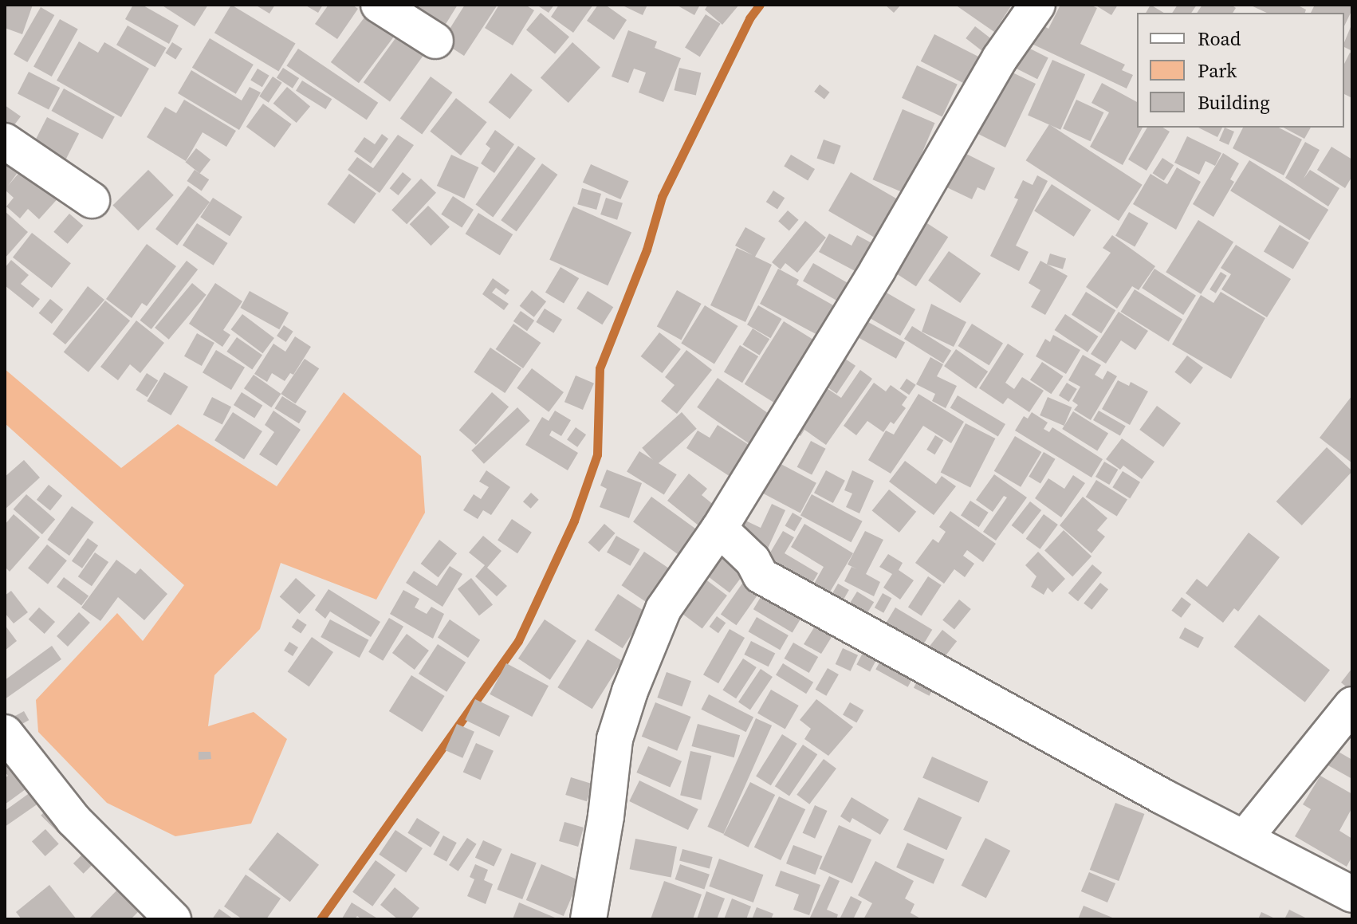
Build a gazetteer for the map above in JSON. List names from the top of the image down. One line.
{"legend":["Road","Park","Building"]}
